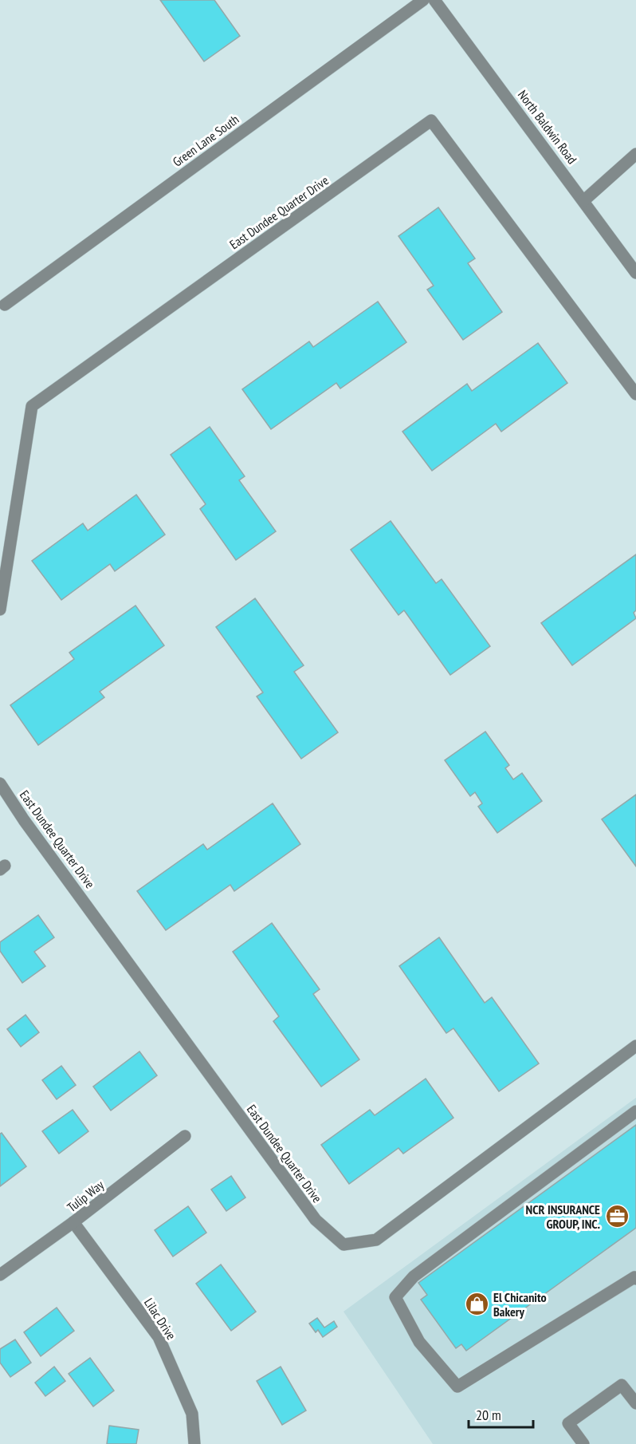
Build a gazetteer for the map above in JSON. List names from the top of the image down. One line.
{"streets":{"street":["North Baldwin Road","Green Lane South","East Dundee Quarter Drive","Tulip Way","Lilac Drive"]},"crossings":[["Tulip Way","Lilac Drive"]],"places":{"office":["NCR INSURANCE GROUP, INC."],"shop":["El Chicanito Bakery"]},"scale_bar":"20 m"}
